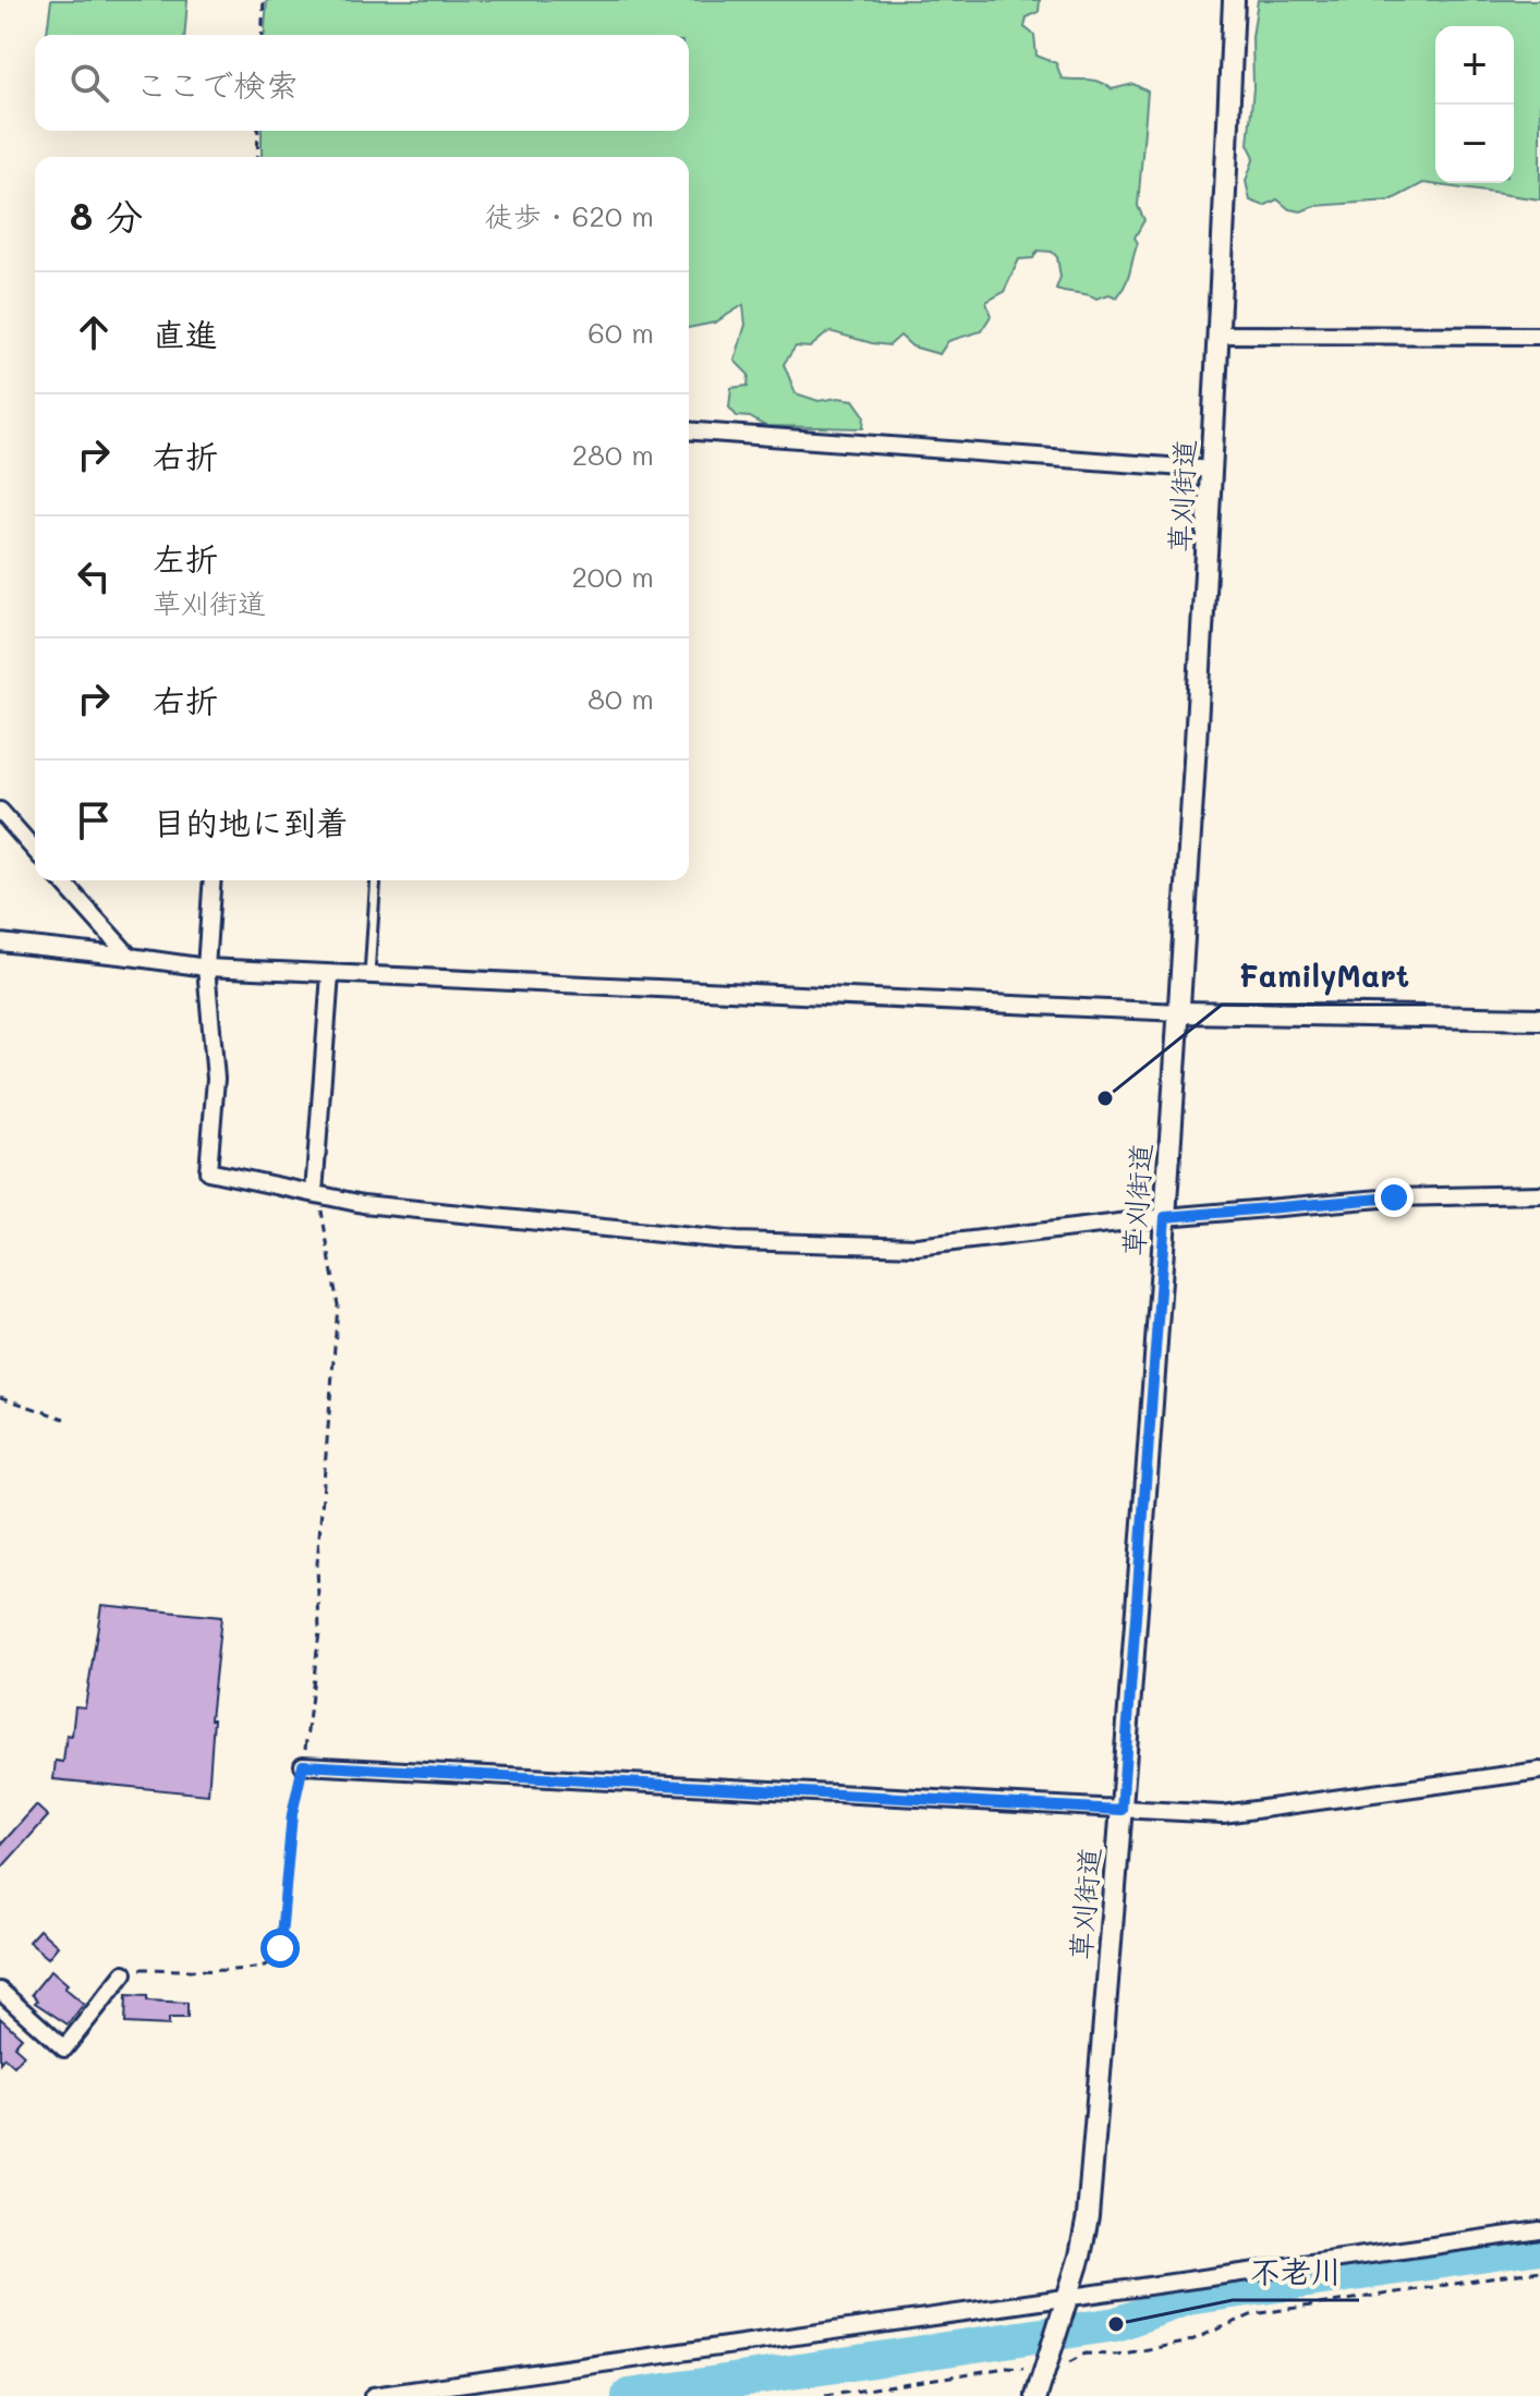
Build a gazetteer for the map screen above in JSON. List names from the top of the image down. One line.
{"streets":{"street":["草刈街道"]},"places":["FamilyMart","不老川"],"page":{"map_buttons":["+","−"],"search":"ここで検索","heading":["8 分","徒歩 · 620 m"],"list":[["直進","60 m"],["右折","280 m"],["左折","草刈街道","200 m"],["右折","80 m"],"目的地に到着"]}}
